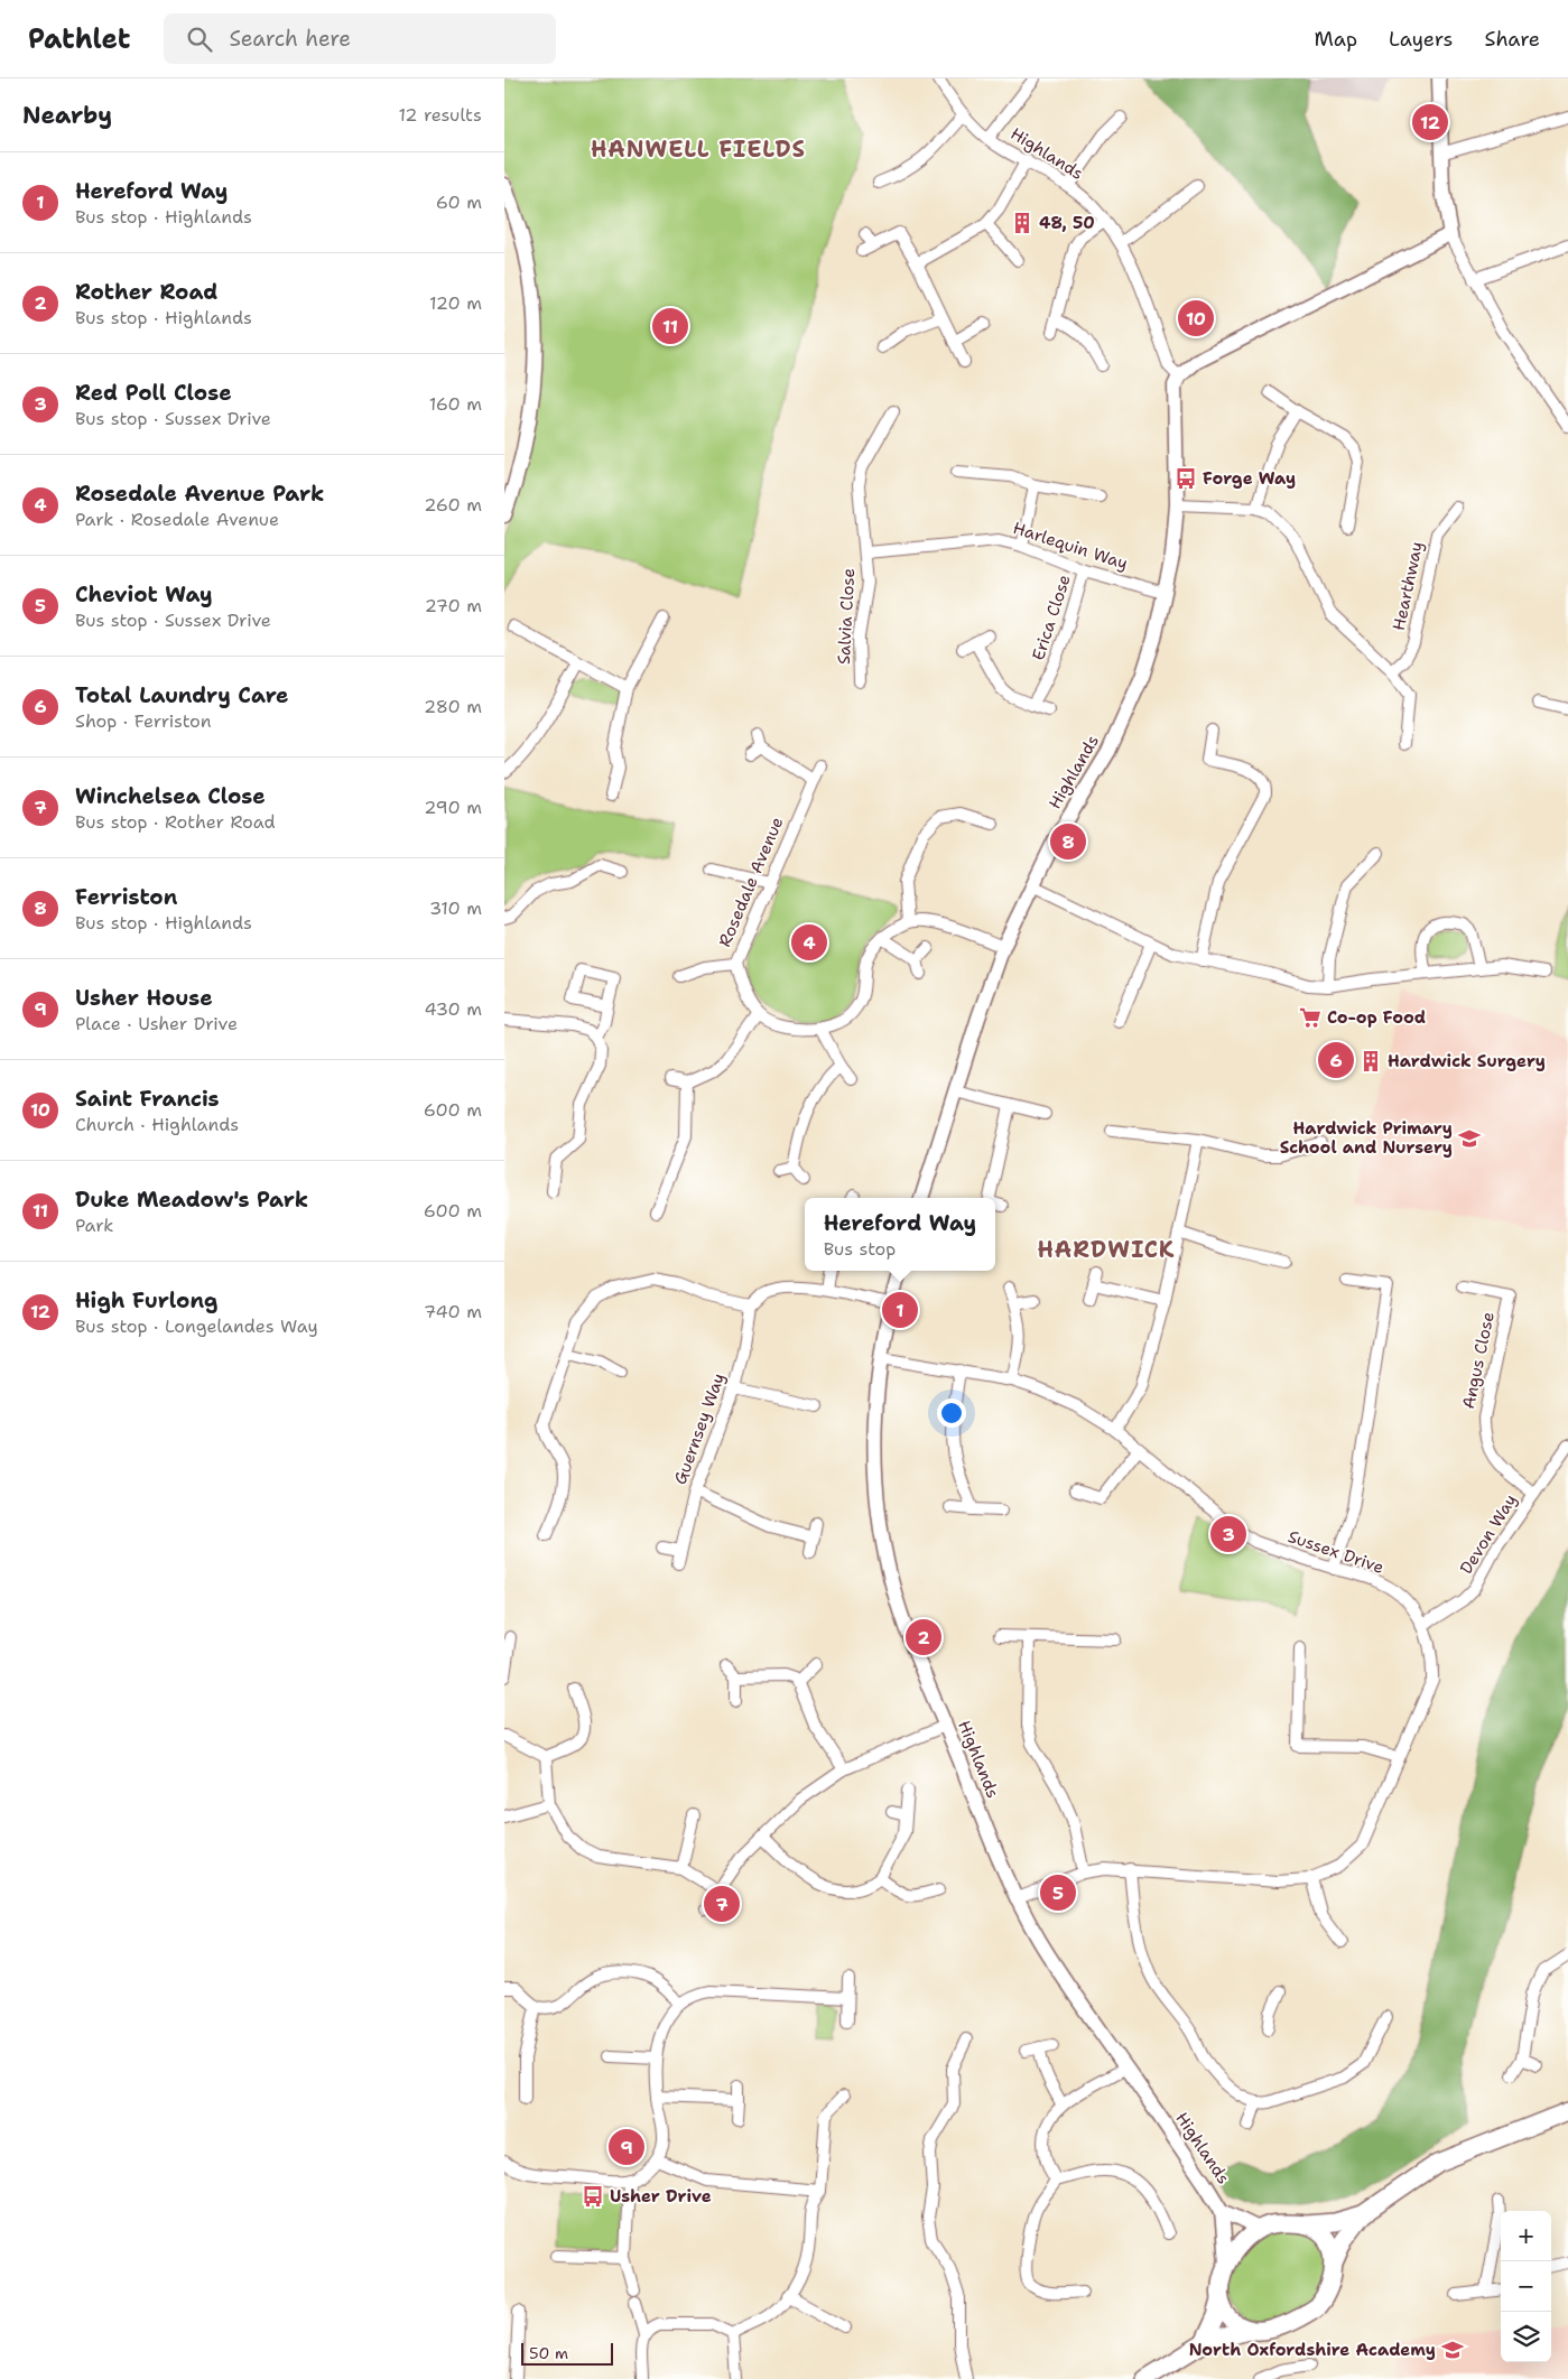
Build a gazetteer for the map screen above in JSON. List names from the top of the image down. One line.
{"streets":{"street":["Highlands","Harlequin Way","Hearthway","Salvia Close","Erica Close","Rosedale Avenue","Angus Close","Guernsey Way","Devon Way","Sussex Drive"]},"crossings":[["Highlands","Harlequin Way"],["Highlands","Sussex Drive"],["Harlequin Way","Salvia Close"],["Harlequin Way","Erica Close"],["Angus Close","Devon Way"],["Devon Way","Sussex Drive"]],"districts":["HANWELL FIELDS","HARDWICK"],"places":{"building":["48, 50","Hardwick Surgery"],"bus stop":["Forge Way","Usher Drive"],"supermarket":["Co-op Food"],"school or university":["Hardwick Primary School and Nursery","North Oxfordshire Academy"]},"scale_bar":"50 m","page":{"header":"Pathlet","search":"Search here","nav":["Map","Layers","Share"],"heading":["Nearby","12 results"],"pins":["12","10","11","8","4","6","1","3","2","5","7","9"],"list":[{"mark":"1","name":"Hereford Way","note":"Bus stop · Highlands","value":"60 m"},{"mark":"2","name":"Rother Road","note":"Bus stop · Highlands","value":"120 m"},{"mark":"3","name":"Red Poll Close","note":"Bus stop · Sussex Drive","value":"160 m"},{"mark":"4","name":"Rosedale Avenue Park","note":"Park · Rosedale Avenue","value":"260 m"},{"mark":"5","name":"Cheviot Way","note":"Bus stop · Sussex Drive","value":"270 m"},{"mark":"6","name":"Total Laundry Care","note":"Shop · Ferriston","value":"280 m"},{"mark":"7","name":"Winchelsea Close","note":"Bus stop · Rother Road","value":"290 m"},{"mark":"8","name":"Ferriston","note":"Bus stop · Highlands","value":"310 m"},{"mark":"9","name":"Usher House","note":"Place · Usher Drive","value":"430 m"},{"mark":"10","name":"Saint Francis","note":"Church · Highlands","value":"600 m"},{"mark":"11","name":"Duke Meadow's Park","note":"Park","value":"600 m"},{"mark":"12","name":"High Furlong","note":"Bus stop · Longelandes Way","value":"740 m"}],"popup":["Hereford Way","Bus stop"],"map_buttons":["+","−"],"scale":"50 m"}}
